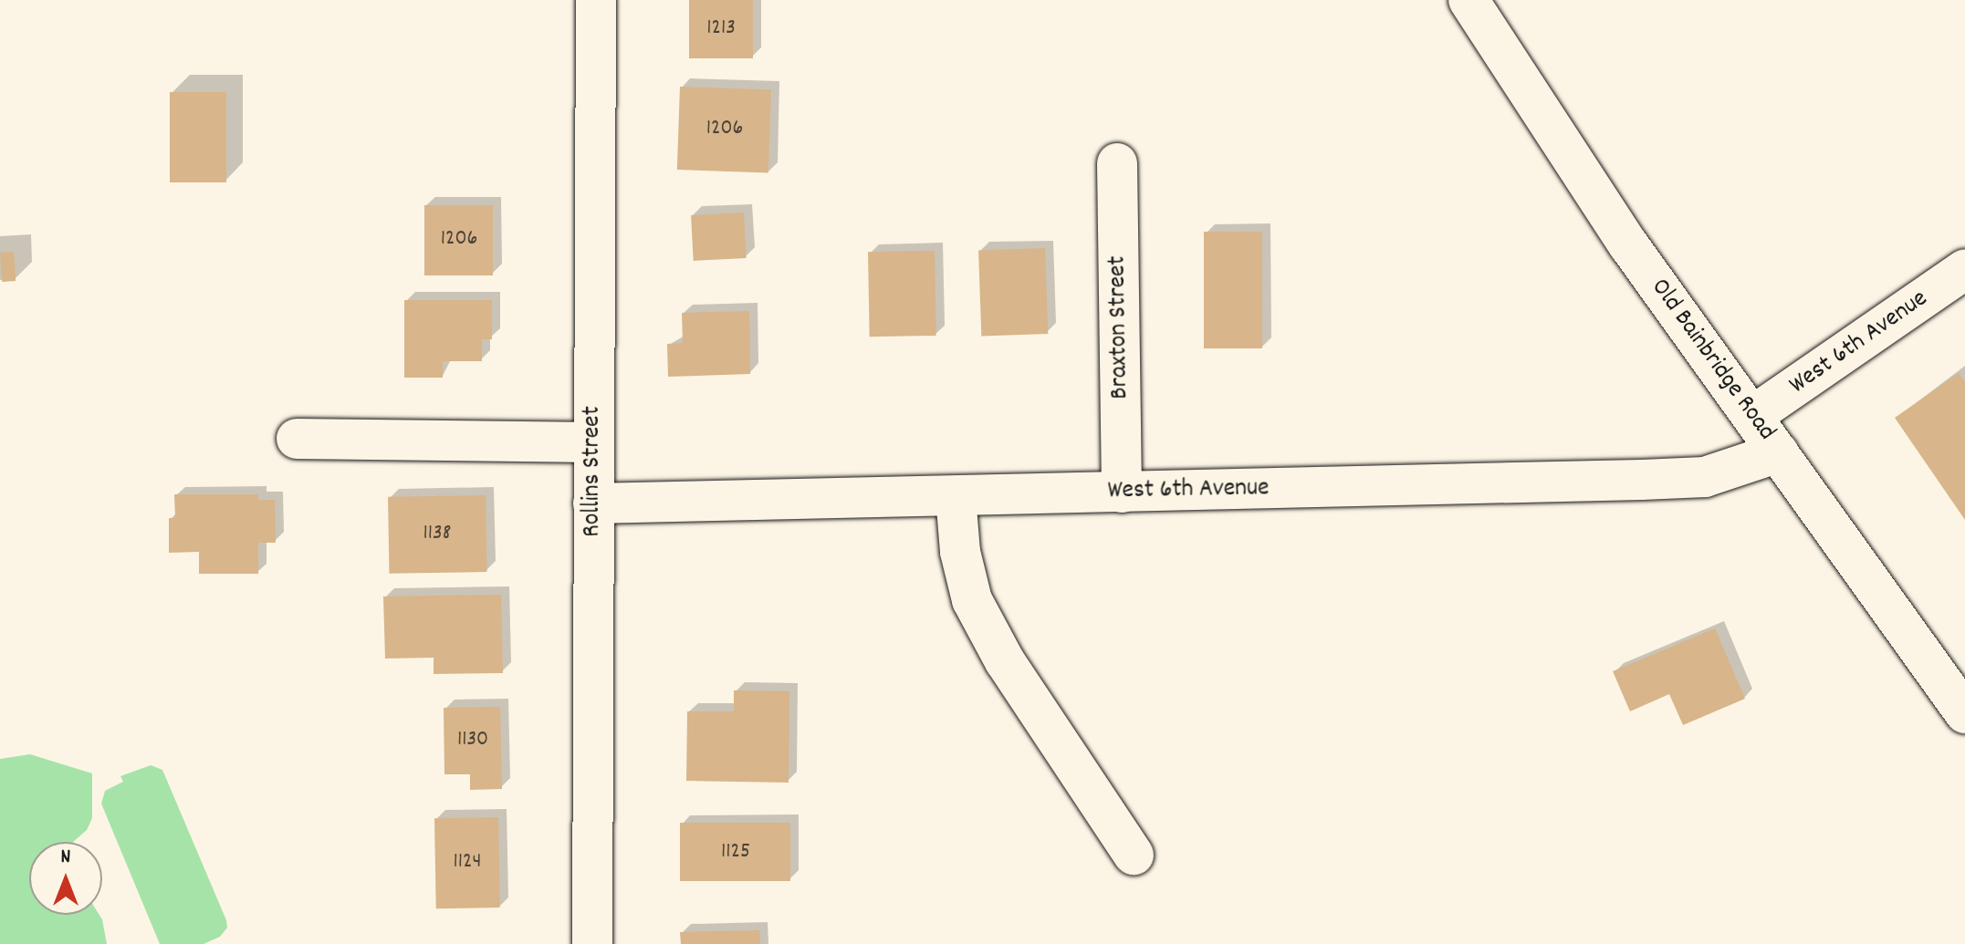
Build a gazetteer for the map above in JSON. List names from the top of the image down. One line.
{"streets":{"street":["Braxton Street","West 6th Avenue","Old Bainbridge Road","Rollins Street"]},"crossings":[["Braxton Street","West 6th Avenue"],["West 6th Avenue","Old Bainbridge Road"],["West 6th Avenue","Rollins Street"]],"house_numbers":["1213","1206","1206","1138","1130","1125","1124"],"north":"top"}
